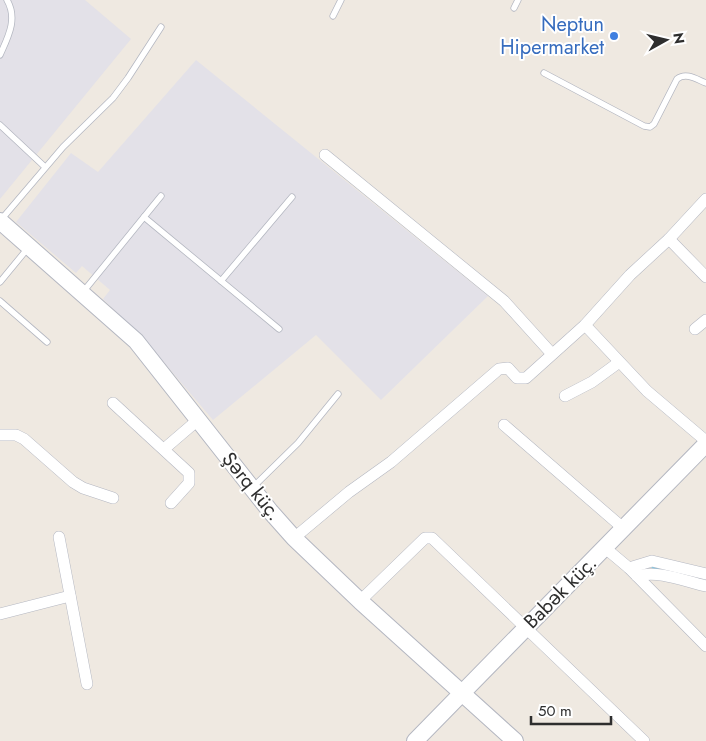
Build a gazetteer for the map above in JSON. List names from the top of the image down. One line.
{"streets":{"street":["Şərq küç.","Babək küç."]},"crossings":[["Şərq küç.","Babək küç."]],"places":["Neptun Hipermarket"],"scale_bar":"50 m","north":"right"}
